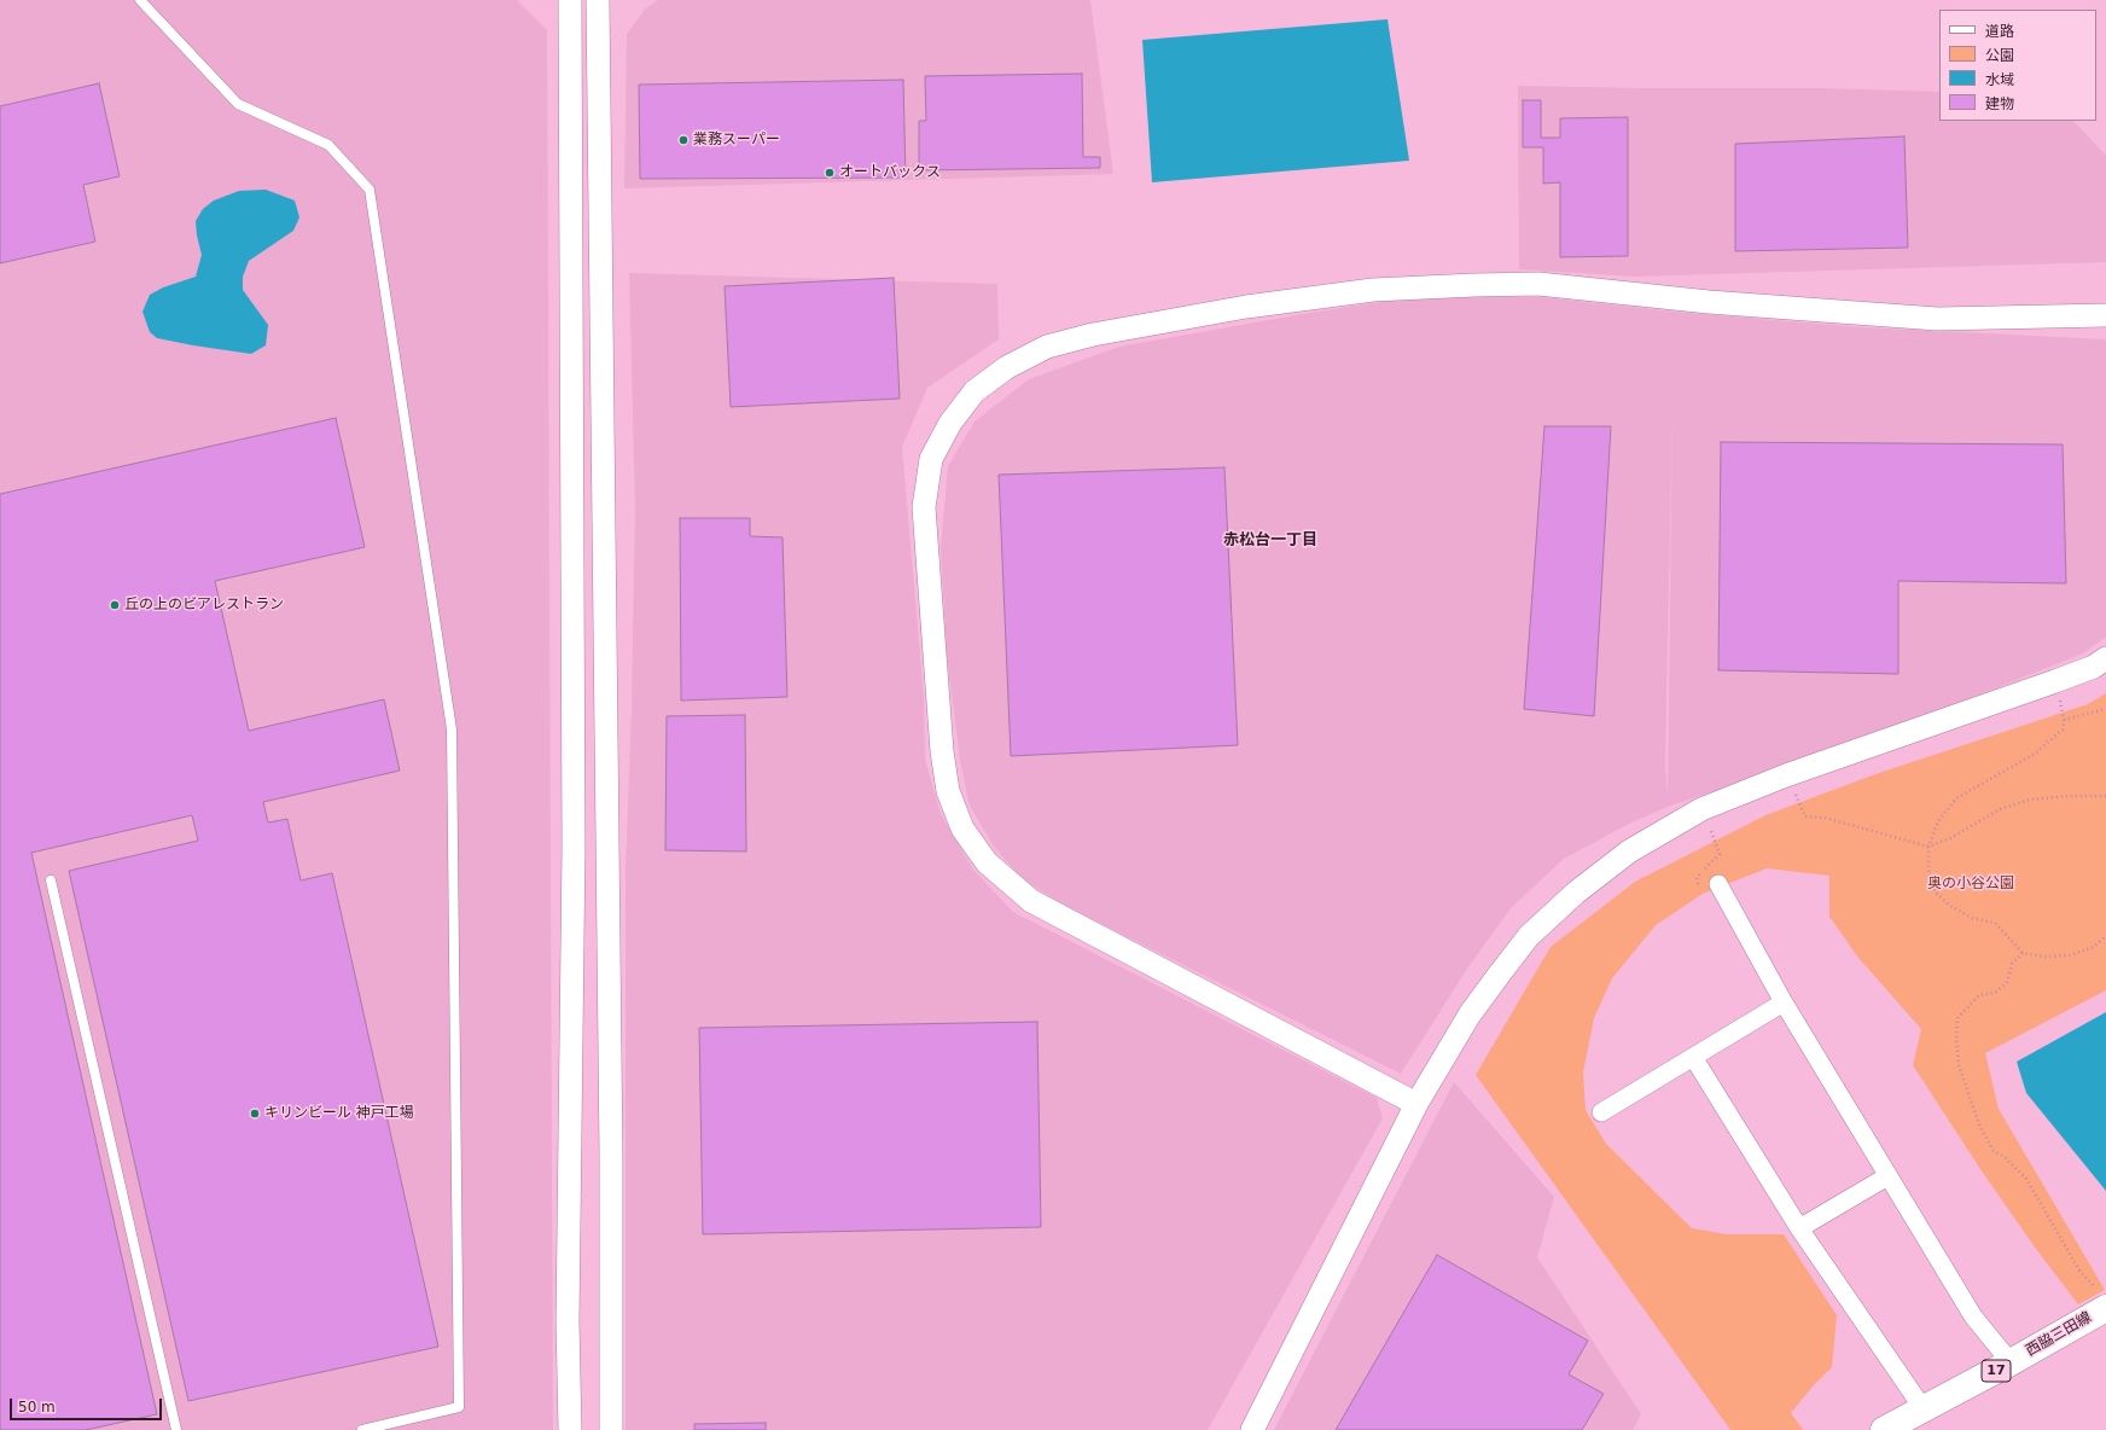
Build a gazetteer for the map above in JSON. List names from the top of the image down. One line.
{"streets":{"main road":["西脇三田線","17"]},"districts":["赤松台一丁目"],"parks":["奥の小谷公園"],"places":["業務スーパー","オートバックス","丘の上のビアレストラン","キリンビール 神戸工場"],"legend":["道路","公園","水域","建物"],"scale_bar":"50 m"}
